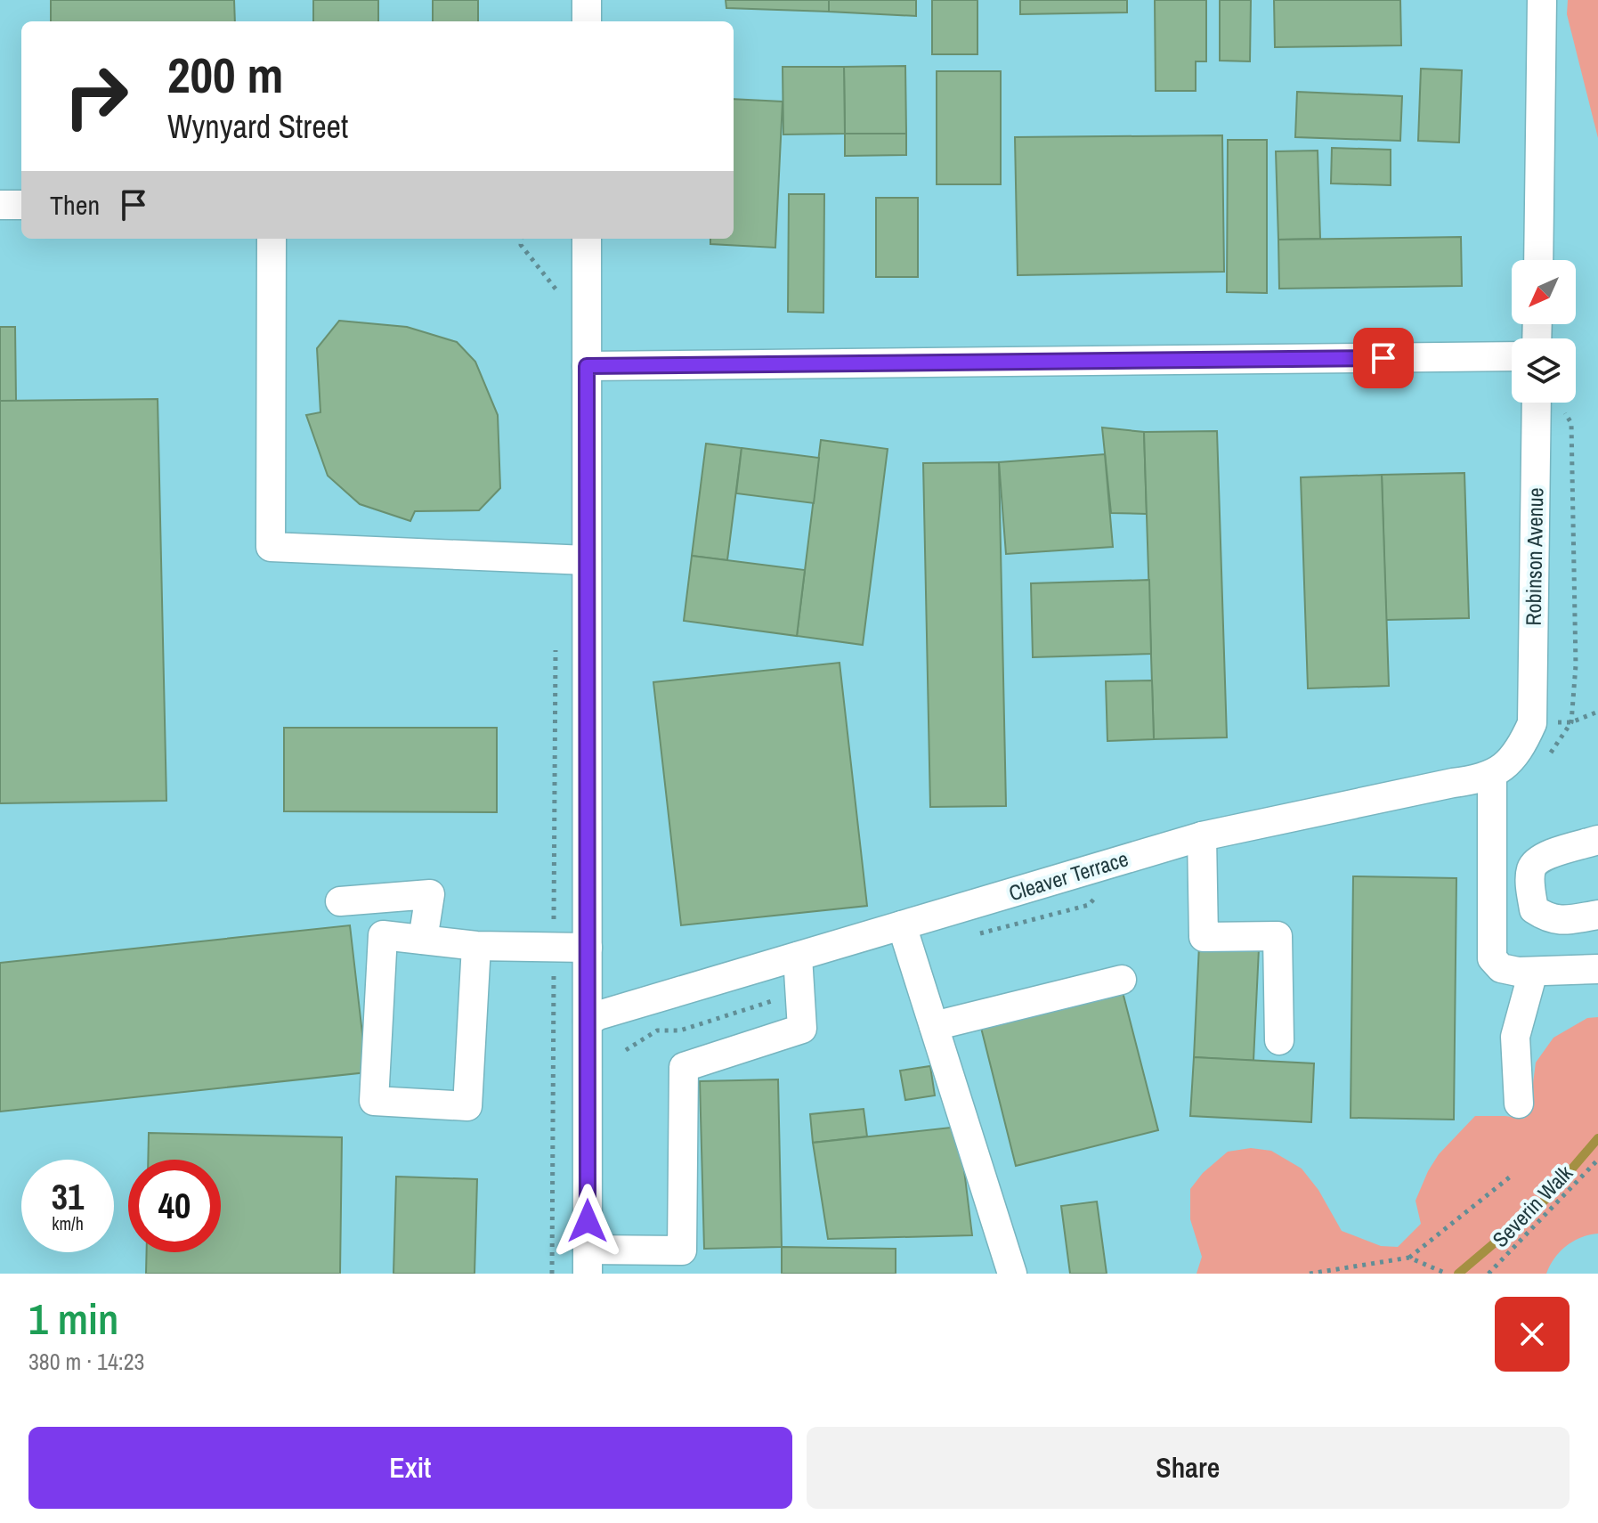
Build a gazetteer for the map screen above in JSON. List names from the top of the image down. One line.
{"streets":{"street":["Robinson Avenue","Cleaver Terrace"],"path":["Severin Walk"]},"crossings":[["Robinson Avenue","Cleaver Terrace"]],"north":"bottom left","page":{"turn":["200 m","Wynyard Street"],"then":"Then","speed":"31 km/h","limit":"40","heading":["1 min","380 m · 14:23"],"buttons":["Exit","Share"]}}
